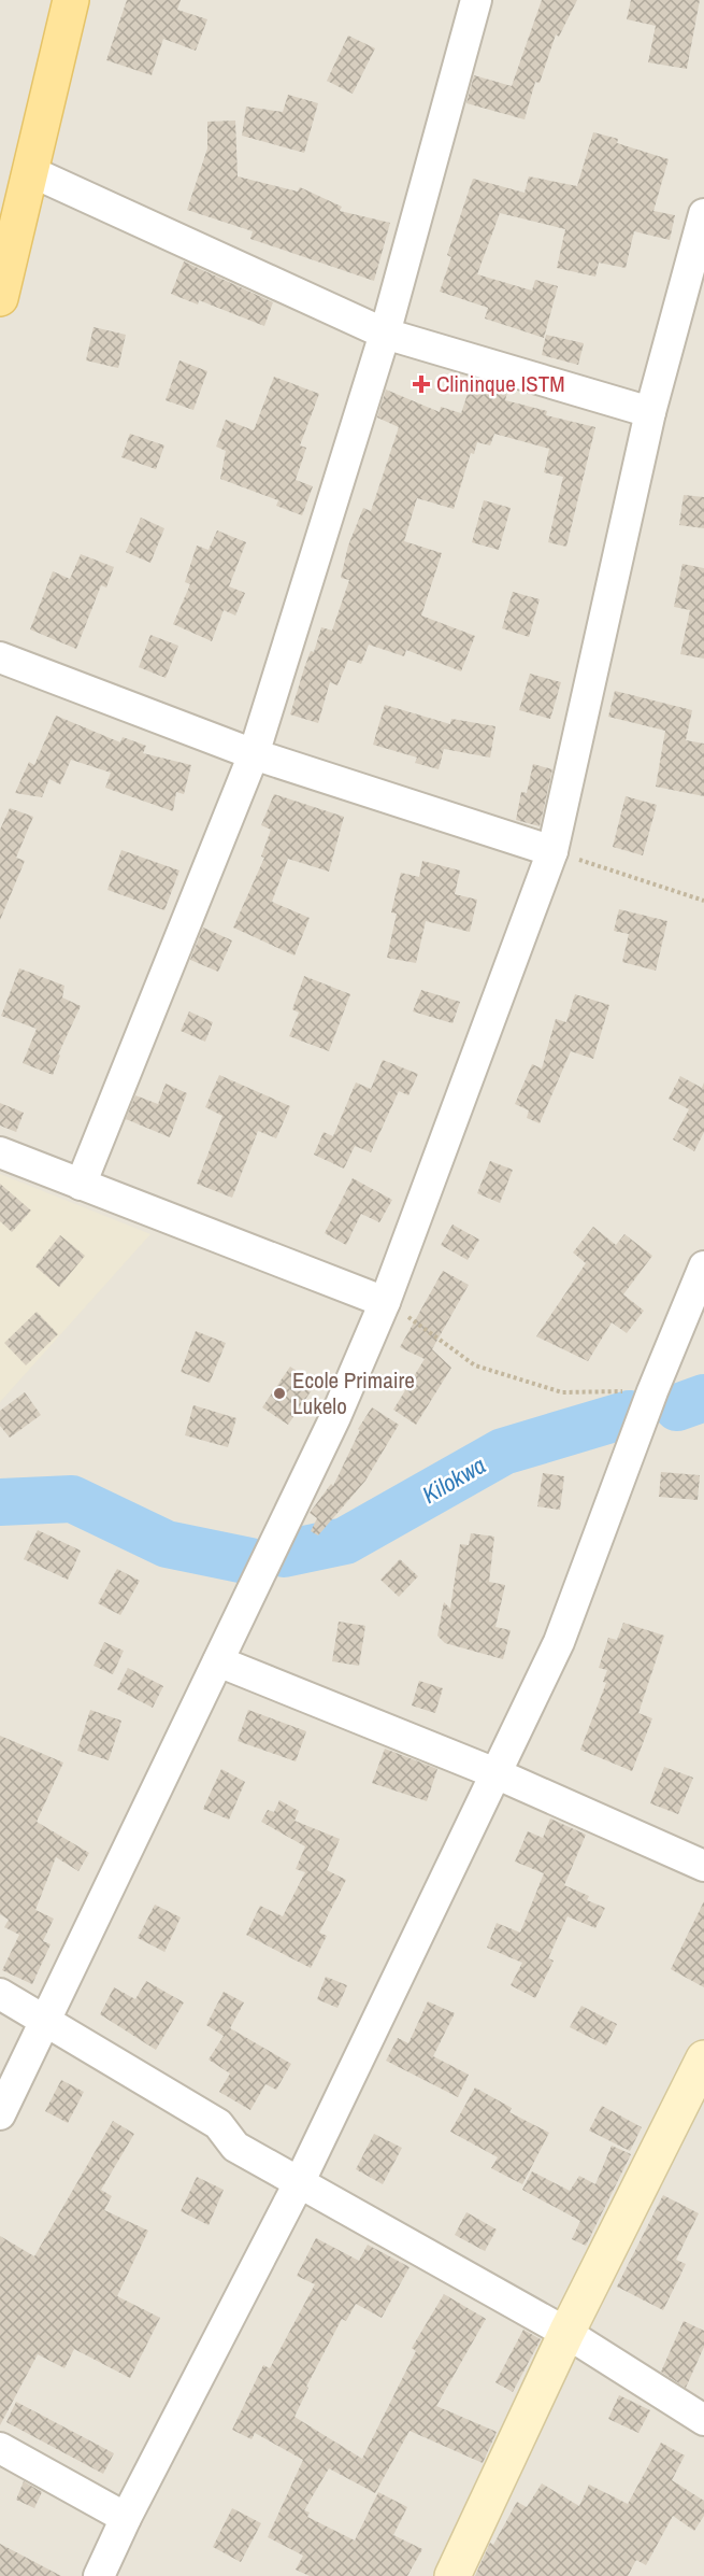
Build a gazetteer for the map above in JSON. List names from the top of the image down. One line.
{"water":["Kilokwa"],"places":{"health":["Clininque ISTM"],"other":["Ecole Primaire Lukelo"]}}
